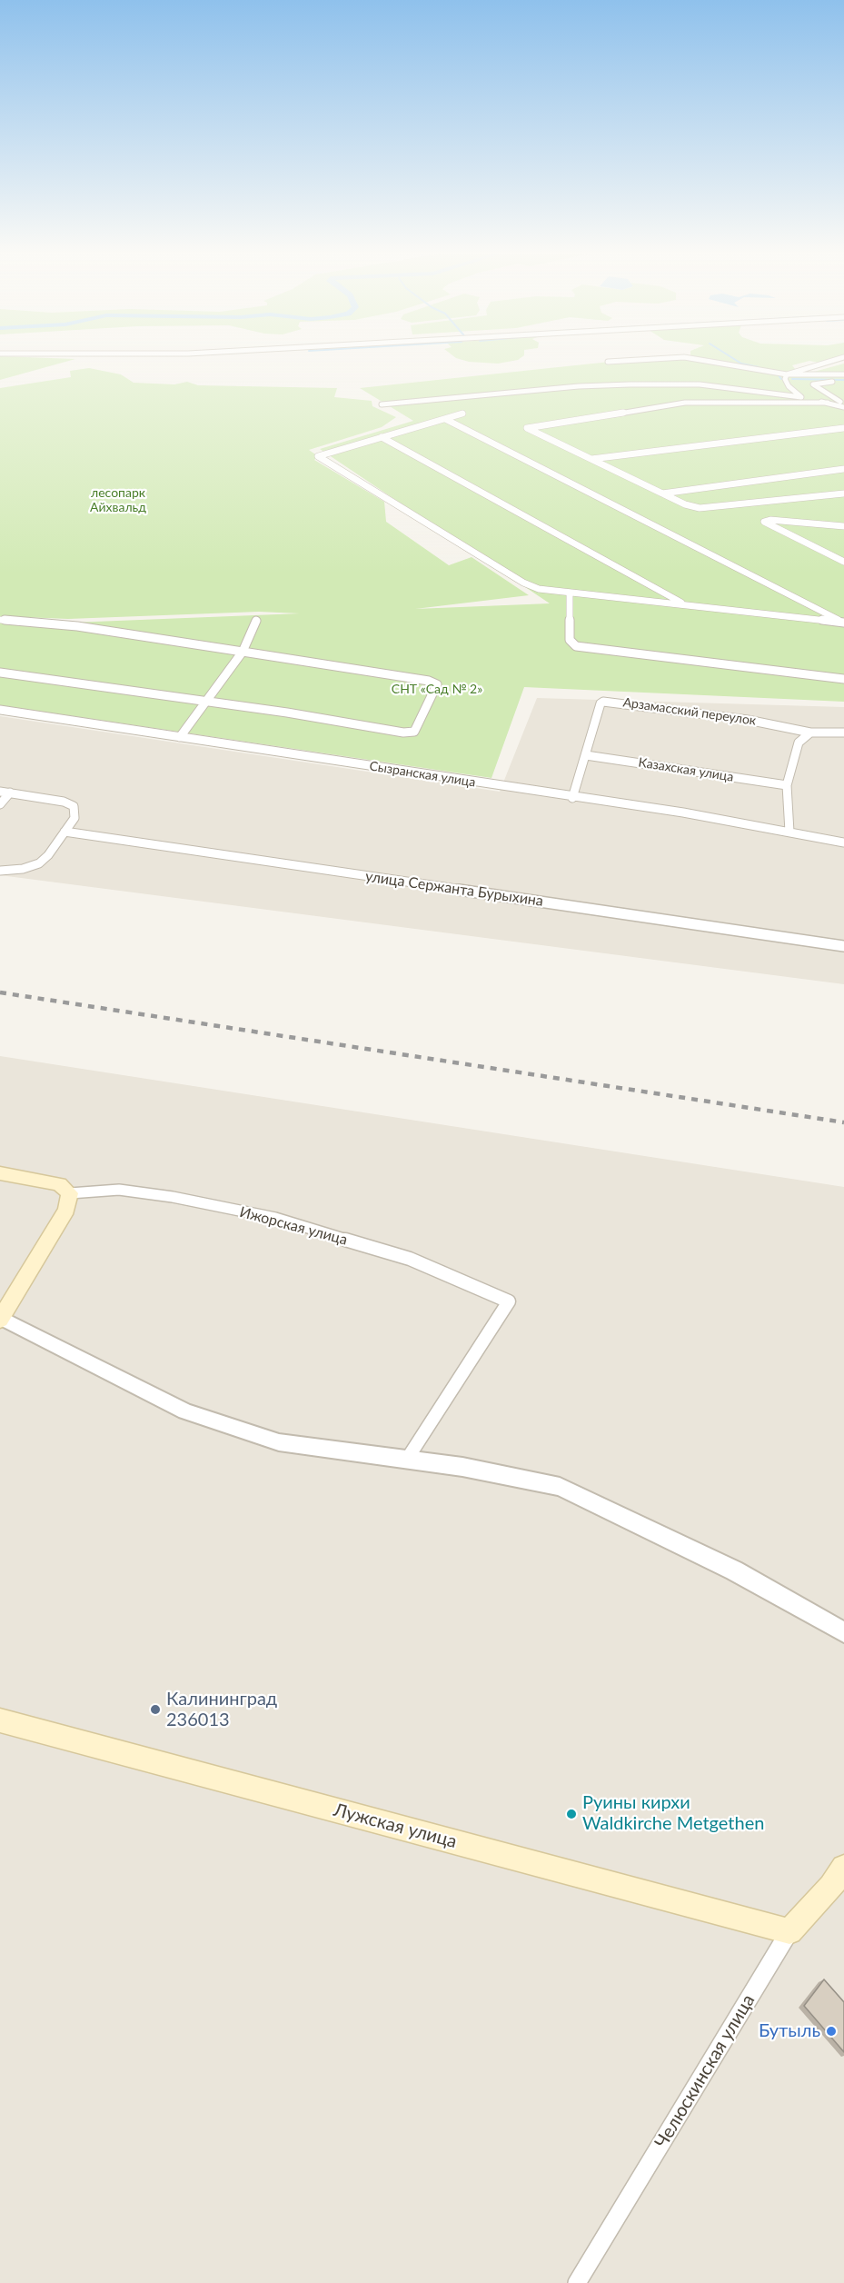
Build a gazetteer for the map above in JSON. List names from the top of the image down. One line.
{"streets":{"main road":["Лужская улица","Челюскинская улица"],"street":["Арзамасский переулок","Казахская улица","Сызранская улица","улица Сержанта Бурыхина","Ижорская улица"]},"crossings":[["Арзамасский переулок","Казахская улица"],["Арзамасский переулок","Сызранская улица"],["Лужская улица","Челюскинская улица"]],"parks":["лесопарк Айхвальд","СНТ «Сад № 2»"],"places":["Калининград 236013","Руины кирхи Waldkirche Metgethen","Бутыль"]}
